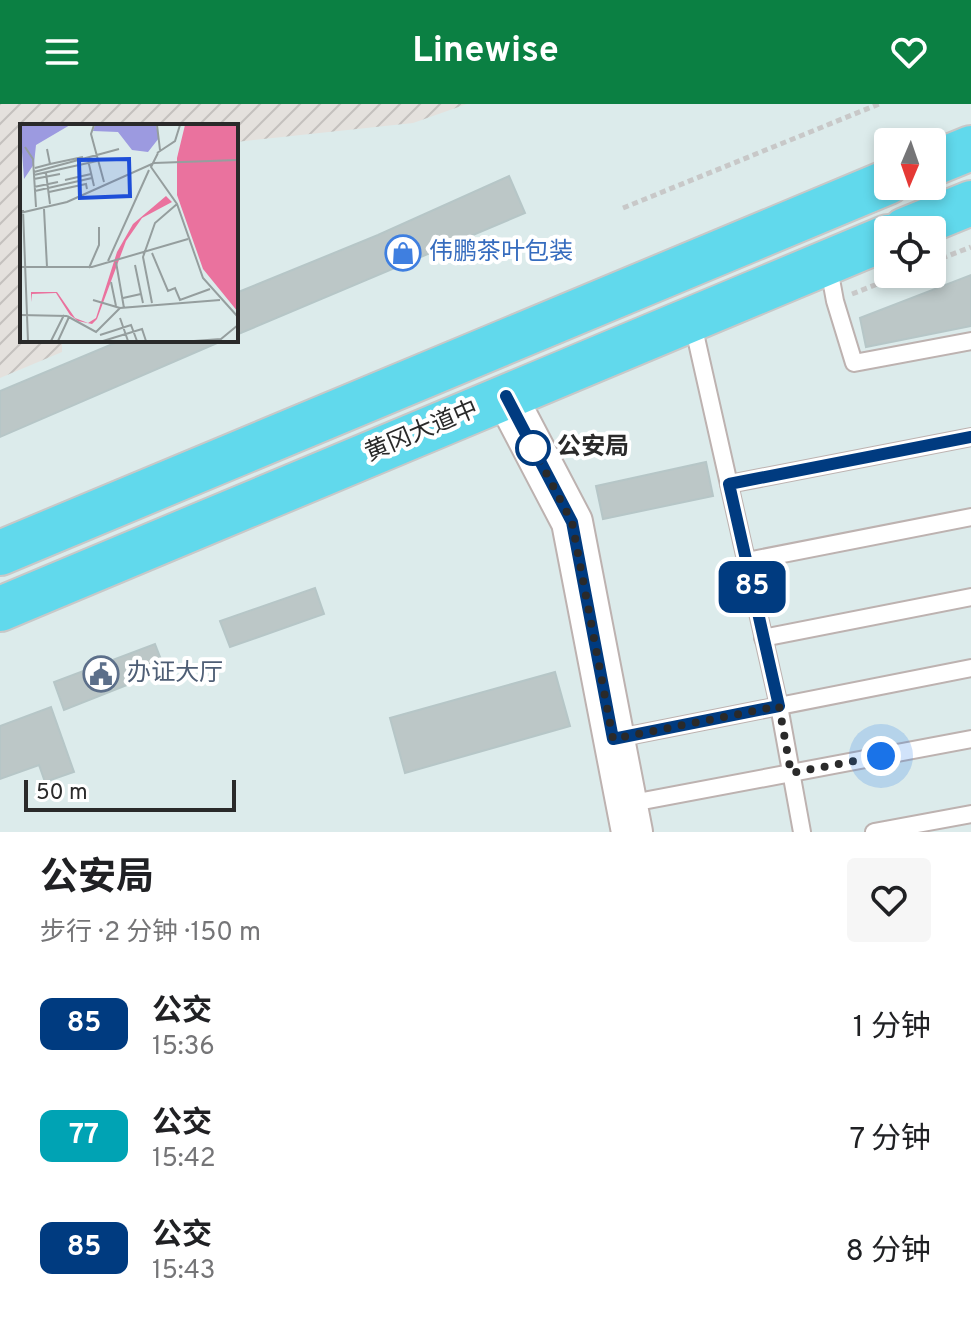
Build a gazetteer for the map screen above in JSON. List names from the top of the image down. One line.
{"streets":{"main road":["黄冈大道中"]},"places":{"shop":["伟鹏茶叶包装"],"other":["公安局"],"public building":["办证大厅"]},"lines":["bus line 85"],"scale_bar":"50 m","north":"bottom","page":{"header":"Linewise","on_map":"85","scale":"50 m","heading":["公安局","步行 · 2 分钟 · 150 m"],"list":[{"mark":"85","name":"公交","note":"15:36","value":"1 分钟"},{"mark":"77","name":"公交","note":"15:42","value":"7 分钟"},{"mark":"85","name":"公交","note":"15:43","value":"8 分钟"}]}}
